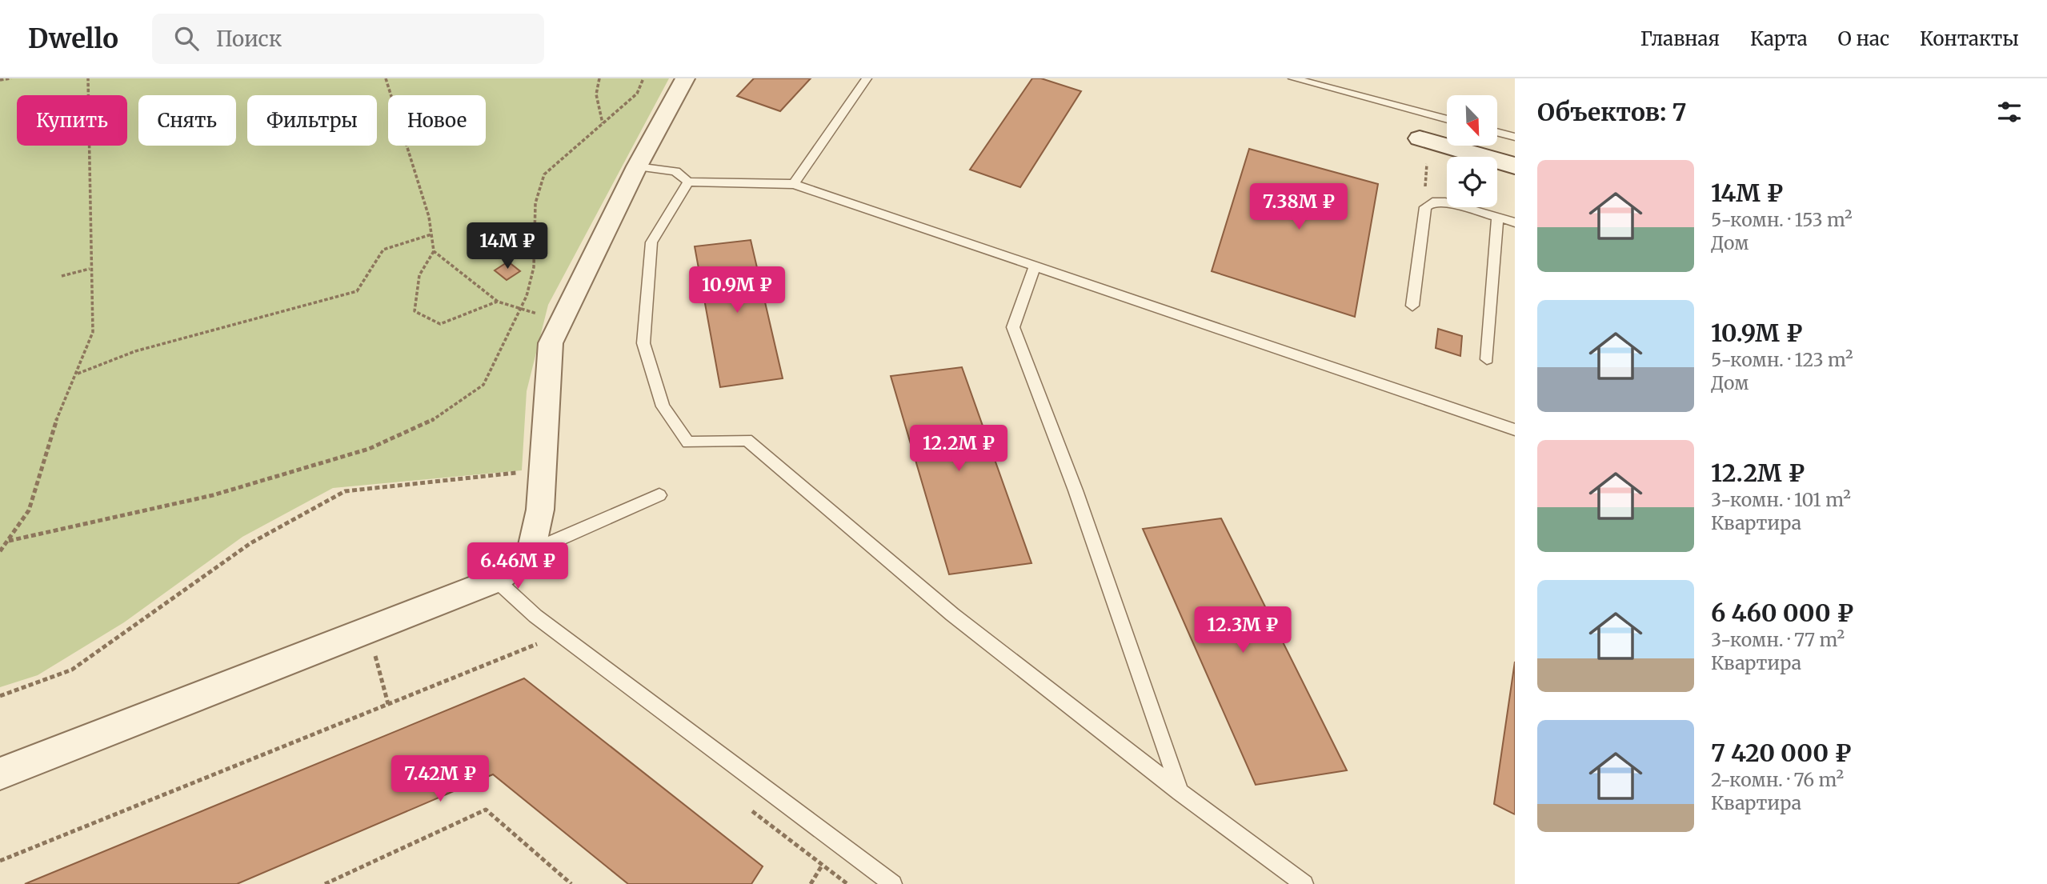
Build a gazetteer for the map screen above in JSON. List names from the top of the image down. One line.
{"north":"bottom right","page":{"header":"Dwello","search":"Поиск","nav":["Главная","Карта","О нас","Контакты"],"heading":"Объектов: 7","chip":["Купить","Снять","Фильтры","Новое"],"list":[{"name":"14M ₽","note":"5-комн. · 153 m² · Дом"},{"name":"10.9M ₽","note":"5-комн. · 123 m² · Дом"},{"name":"12.2M ₽","note":"3-комн. · 101 m² · Квартира"},{"name":"6 460 000 ₽","note":"3-комн. · 77 m² · Квартира"},{"name":"7 420 000 ₽","note":"2-комн. · 76 m² · Квартира"}],"price":["7.38M ₽","14M ₽","10.9M ₽","12.2M ₽","6.46M ₽","12.3M ₽","7.42M ₽"]}}
